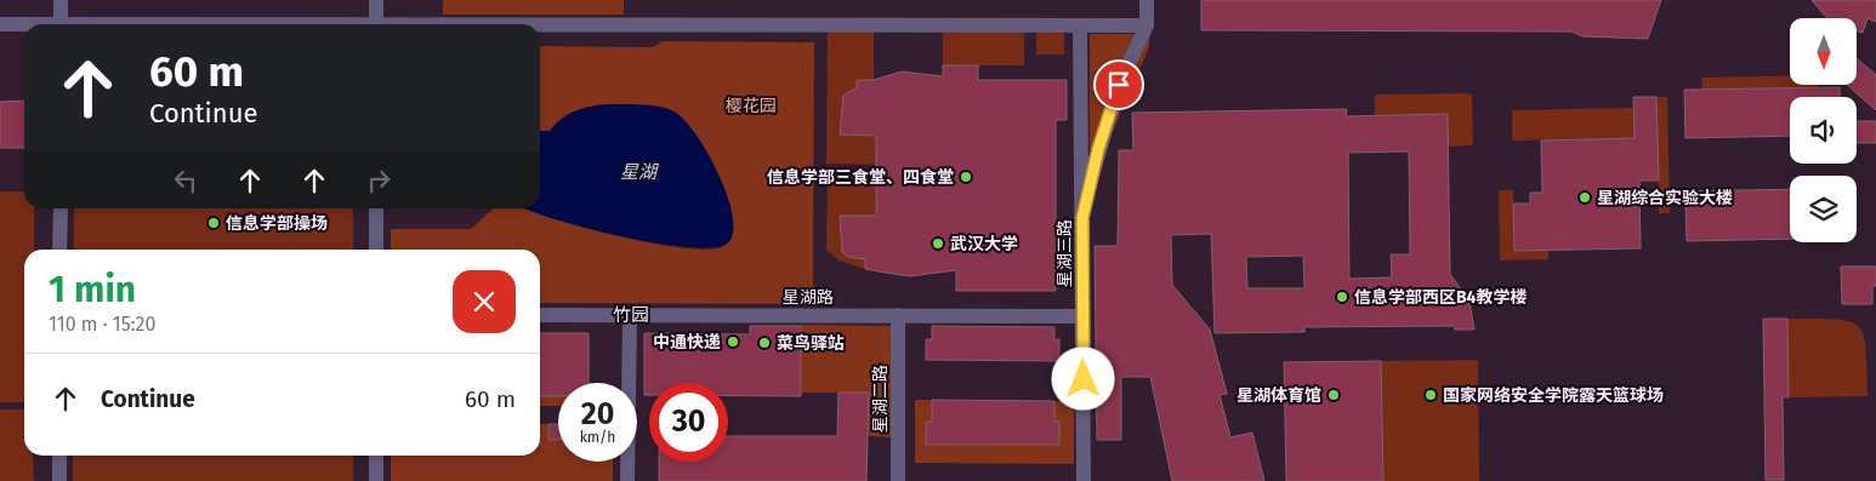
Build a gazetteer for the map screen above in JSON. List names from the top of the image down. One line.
{"streets":{"street":["星湖三路","星湖路","星湖二路"]},"crossings":[["星湖三路","星湖路"],["星湖路","星湖二路"]],"districts":["竹园"],"water":["星湖"],"parks":["樱花园"],"places":["信息学部三食堂、四食堂","星湖综合实验大楼","信息学部操场","武汉大学","信息学部西区B4教学楼","中通快递","菜鸟驿站","星湖体育馆","国家网络安全学院露天篮球场"],"north":"bottom","page":{"turn":["60 m","Continue"],"heading":["1 min","110 m · 15:20"],"list":[{"name":"Continue","value":"60 m"}],"speed":"20 km/h","limit":"30"}}
